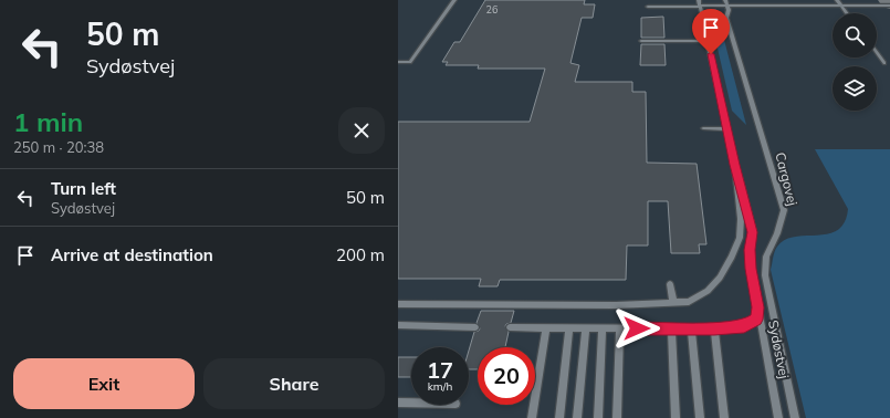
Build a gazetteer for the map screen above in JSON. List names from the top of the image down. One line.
{"streets":{"lane":["Cargovej","Sydøstvej"]},"house_numbers":["26"],"page":{"turn":["50 m","Sydøstvej"],"heading":["1 min","250 m · 20:38"],"list":[{"name":"Turn left","note":"Sydøstvej","value":"50 m"},{"name":"Arrive at destination","value":"200 m"}],"speed":"17 km/h","limit":"20","buttons":["Exit","Share"]}}
